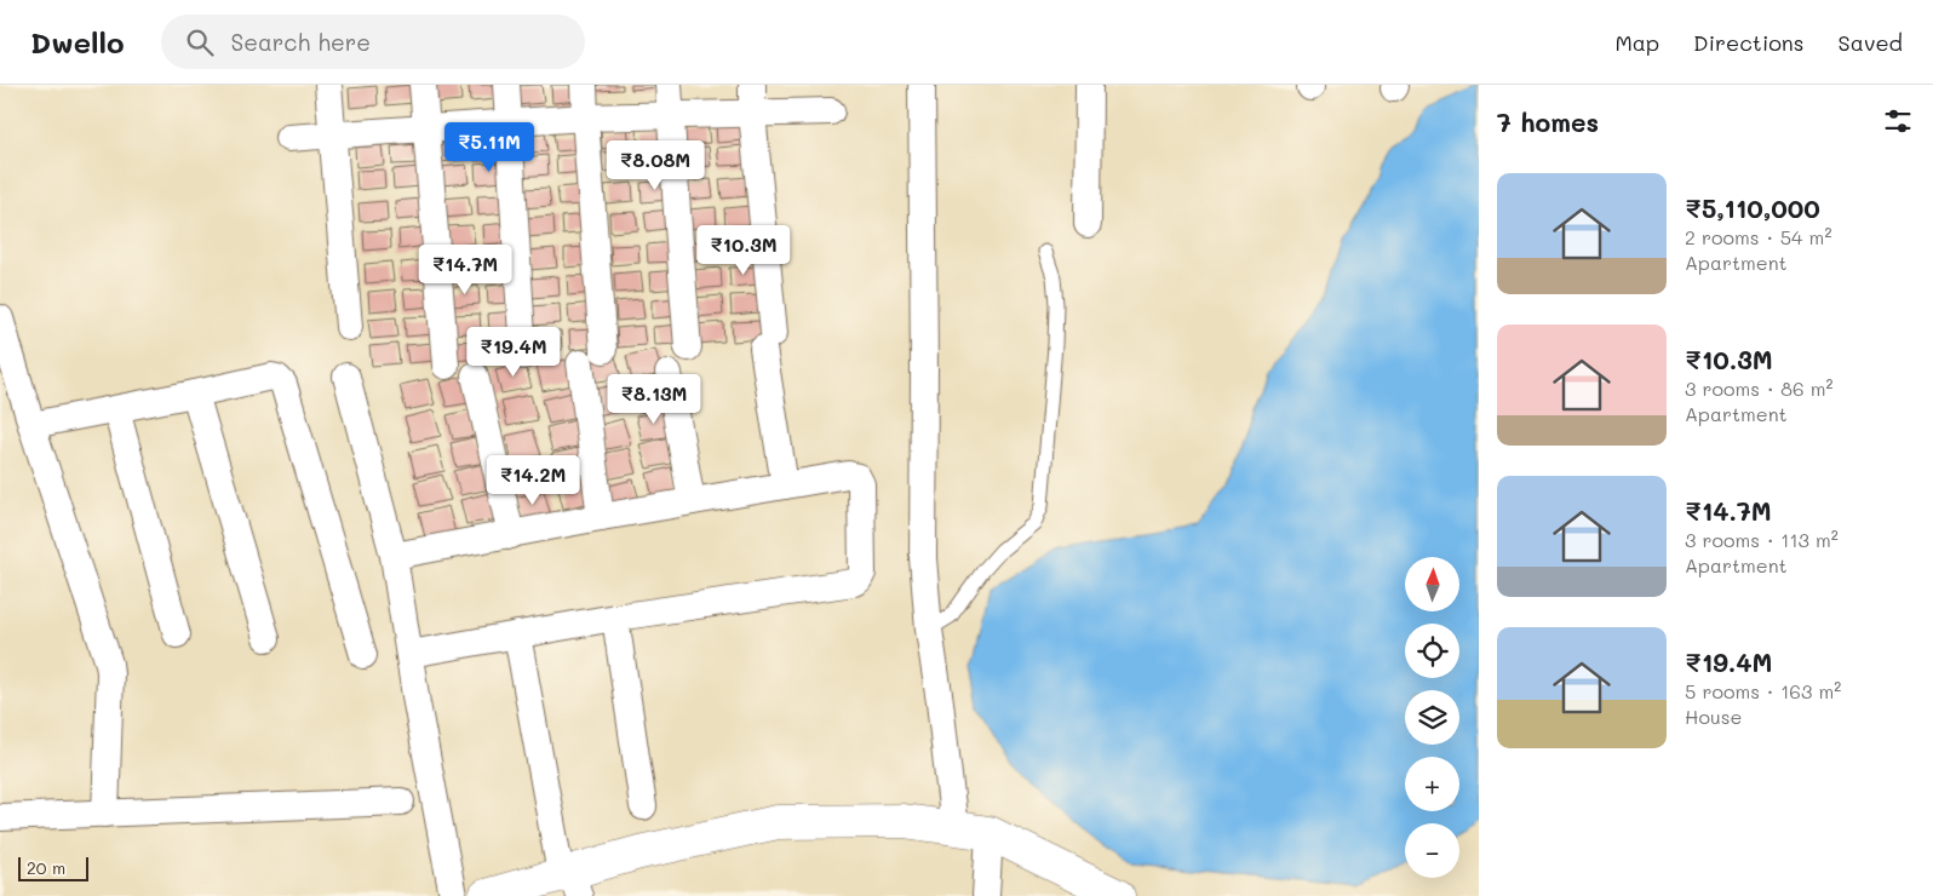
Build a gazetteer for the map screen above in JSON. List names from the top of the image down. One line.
{"scale_bar":"20 m","north":"top","page":{"header":"Dwello","search":"Search here","nav":["Map","Directions","Saved"],"heading":"7 homes","price":["₹5.11M","₹8.08M","₹10.3M","₹14.7M","₹19.4M","₹8.13M","₹14.2M"],"list":[{"name":"₹5,110,000","note":"2 rooms · 54 m² · Apartment"},{"name":"₹10.3M","note":"3 rooms · 86 m² · Apartment"},{"name":"₹14.7M","note":"3 rooms · 113 m² · Apartment"},{"name":"₹19.4M","note":"5 rooms · 163 m² · House"}],"map_buttons":["+","−"],"scale":"20 m"}}
